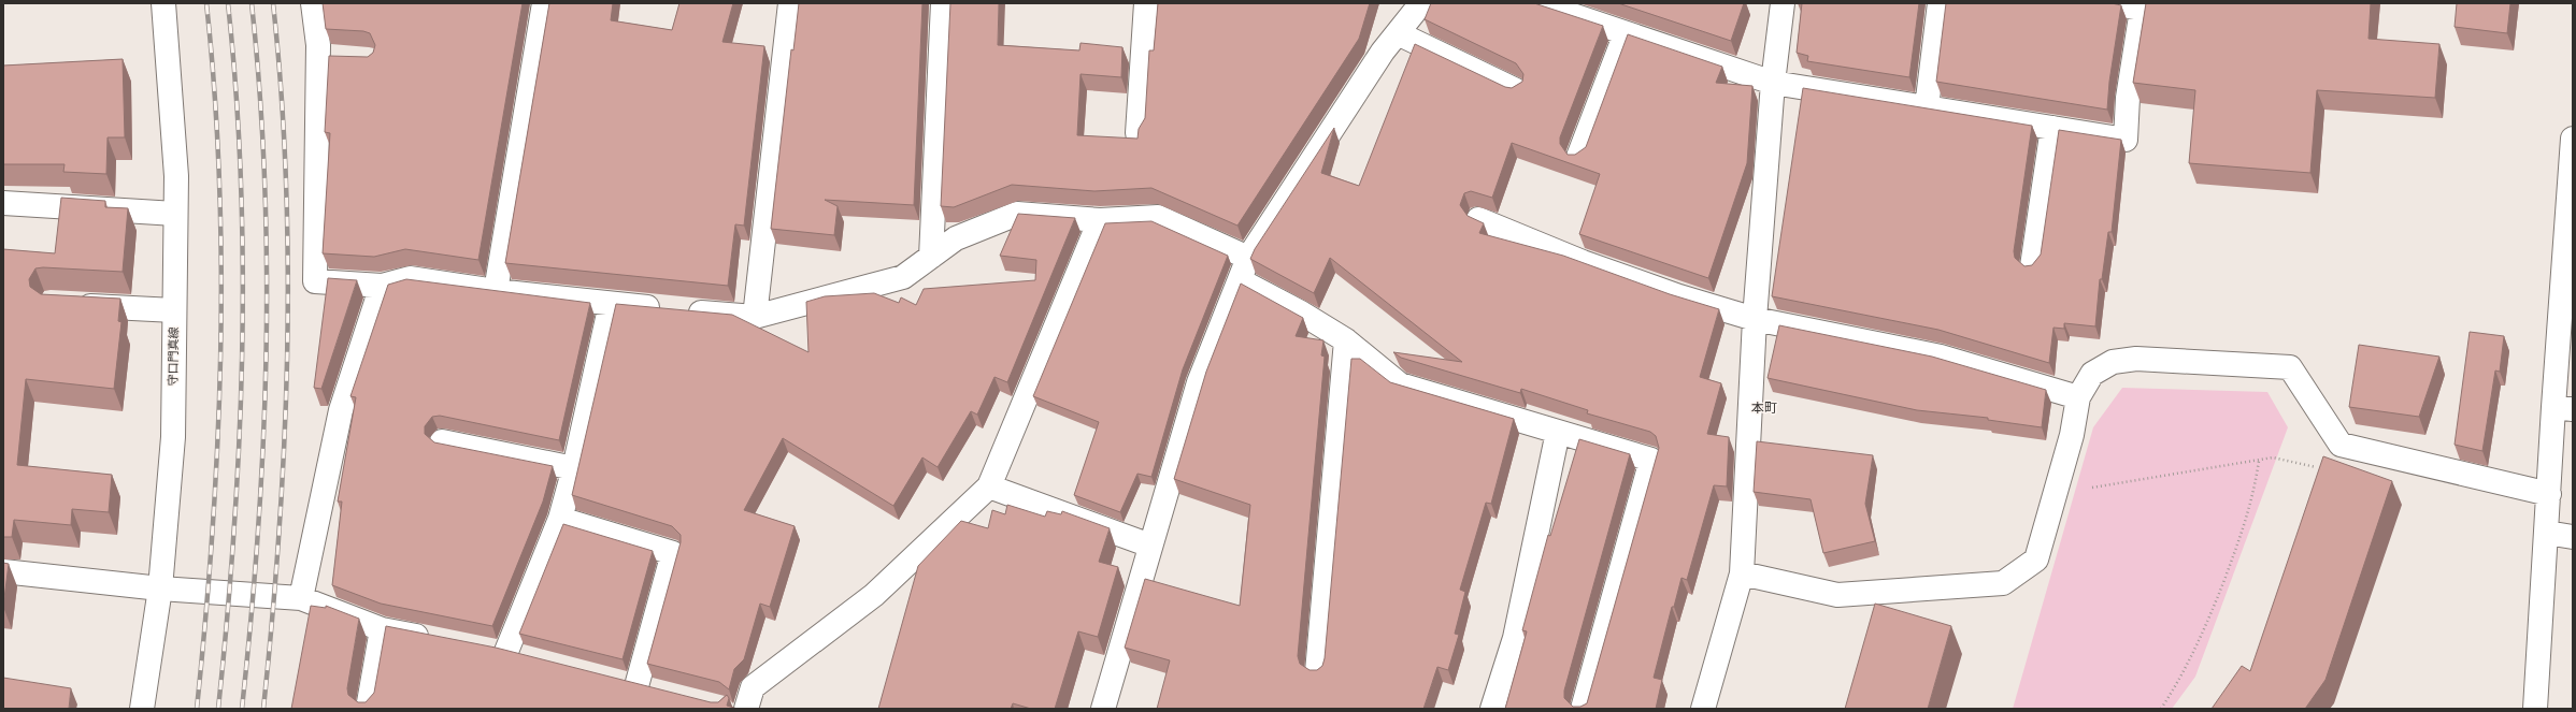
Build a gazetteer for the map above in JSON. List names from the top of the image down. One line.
{"streets":{"street":["守口門真線"]},"districts":["本町"]}
